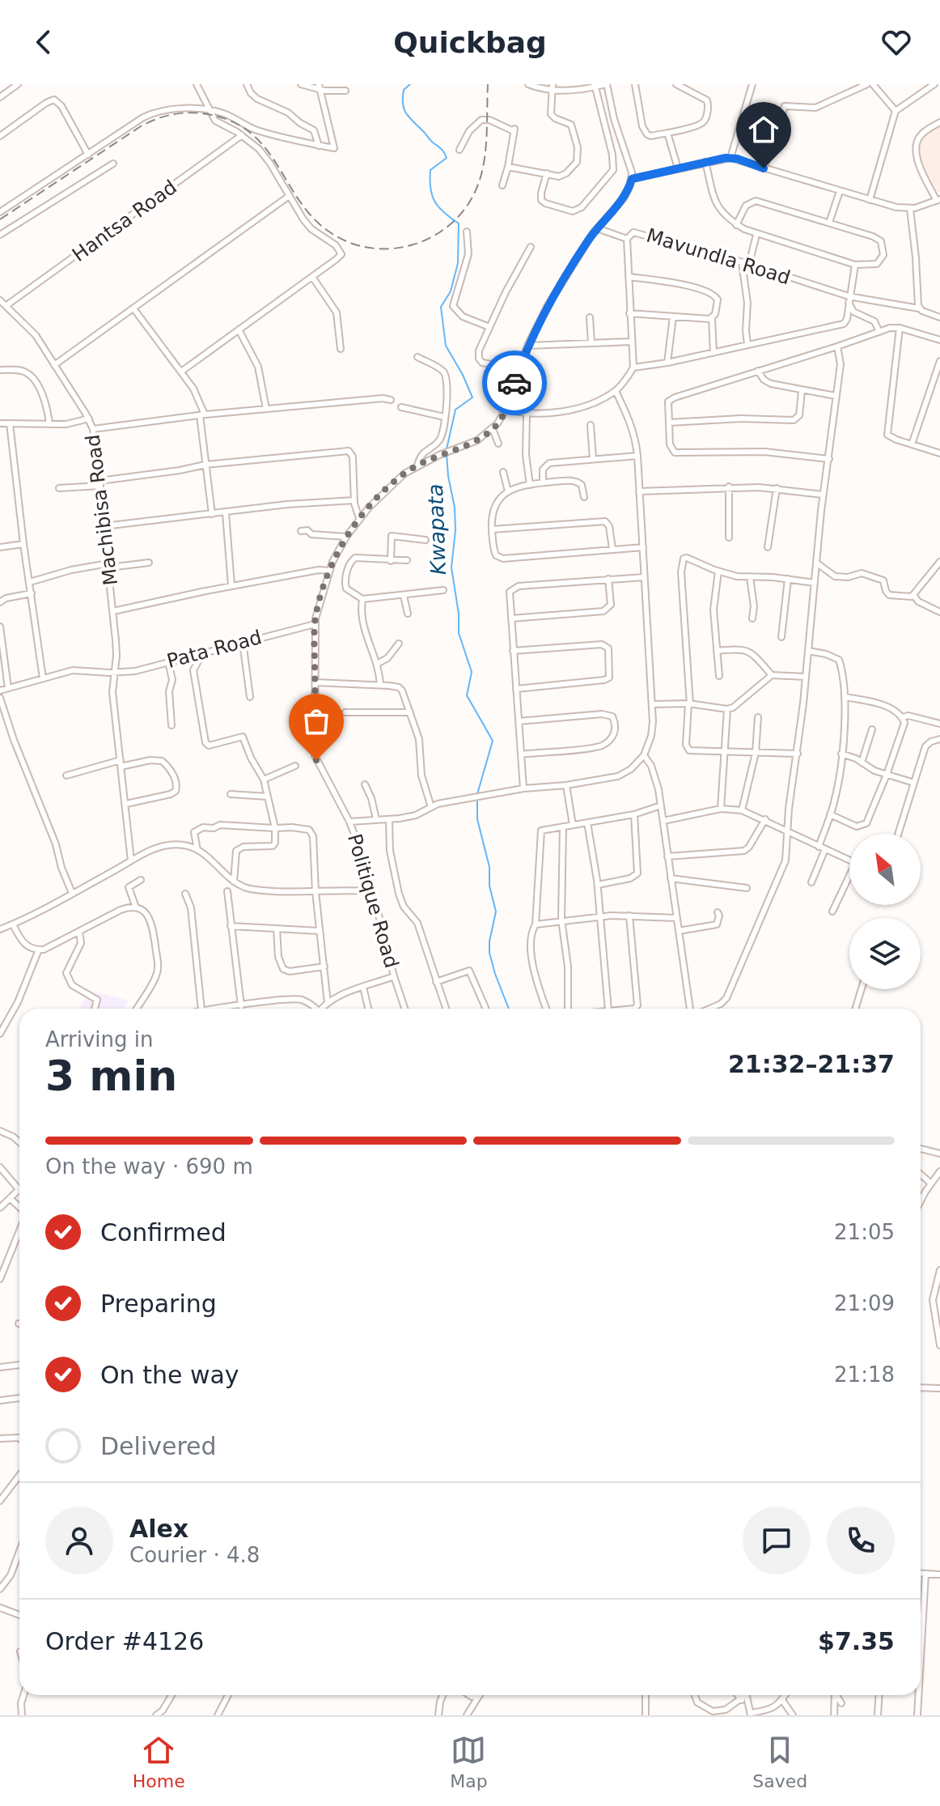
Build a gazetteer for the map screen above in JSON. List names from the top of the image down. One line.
{"streets":{"street":["Hantsa Road","Mavundla Road","Machibisa Road","Pata Road","Politique Road"]},"crossings":[["Hantsa Road","Machibisa Road"],["Machibisa Road","Pata Road"]],"water":["Kwapata"],"north":"top left","page":{"header":"Quickbag","heading":["3 min","Arriving in","21:32–21:37"],"panel":["Alex","Courier · 4.8","Order #4126","$7.35"],"bar":"On the way · 690 m","list":[["Confirmed","21:05"],["Preparing","21:09"],["On the way","21:18"],"Delivered"],"tabs":["Home","Map","Saved"]}}
